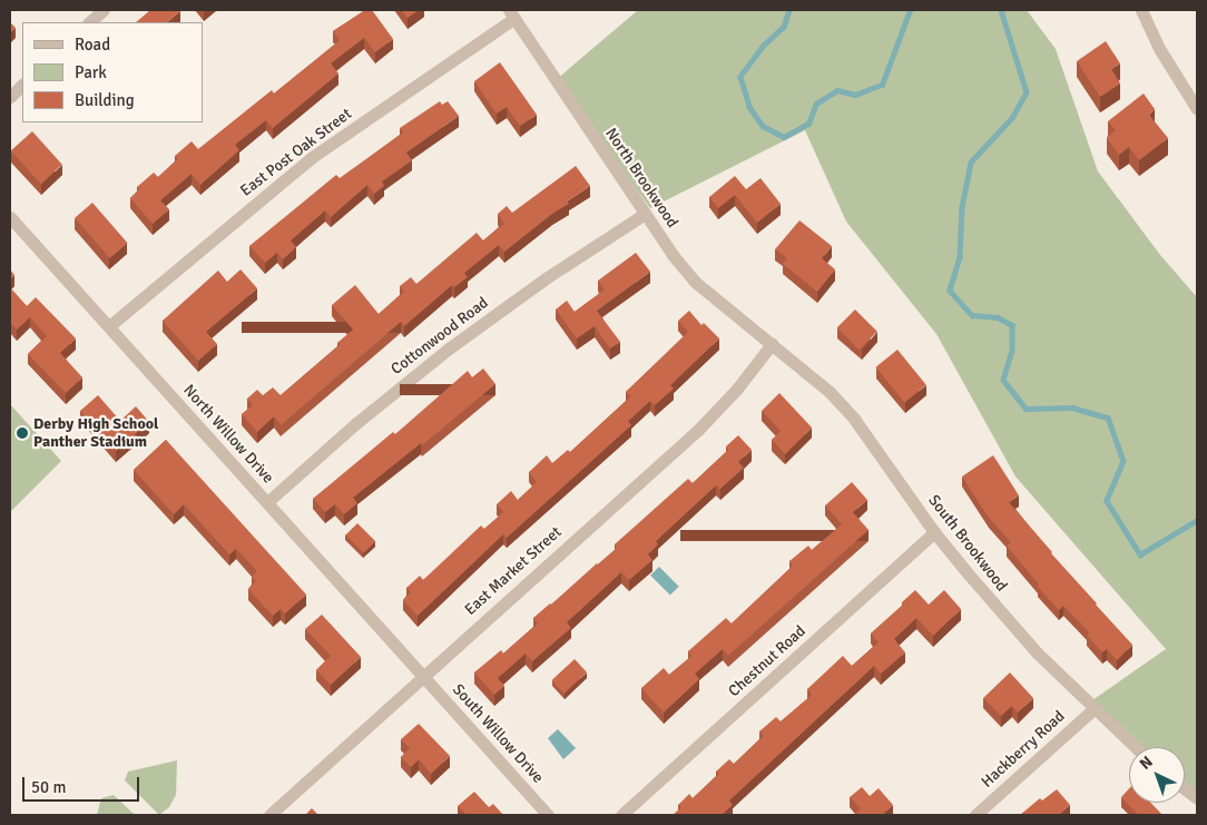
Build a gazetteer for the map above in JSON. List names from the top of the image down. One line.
{"streets":{"street":["East Post Oak Street","North Brookwood","Cottonwood Road","North Willow Drive","South Brookwood","East Market Street","Chestnut Road","South Willow Drive","Hackberry Road"]},"crossings":[["East Post Oak Street","North Brookwood"],["East Post Oak Street","North Willow Drive"],["North Brookwood","Cottonwood Road"],["North Brookwood","South Brookwood"],["North Brookwood","East Market Street"],["Cottonwood Road","North Willow Drive"],["North Willow Drive","East Market Street"],["North Willow Drive","South Willow Drive"],["South Brookwood","East Market Street"],["South Brookwood","Chestnut Road"],["South Brookwood","Hackberry Road"],["East Market Street","South Willow Drive"]],"places":["Derby High School Panther Stadium"],"legend":["Road","Park","Building"],"scale_bar":"50 m","north":"top left"}
